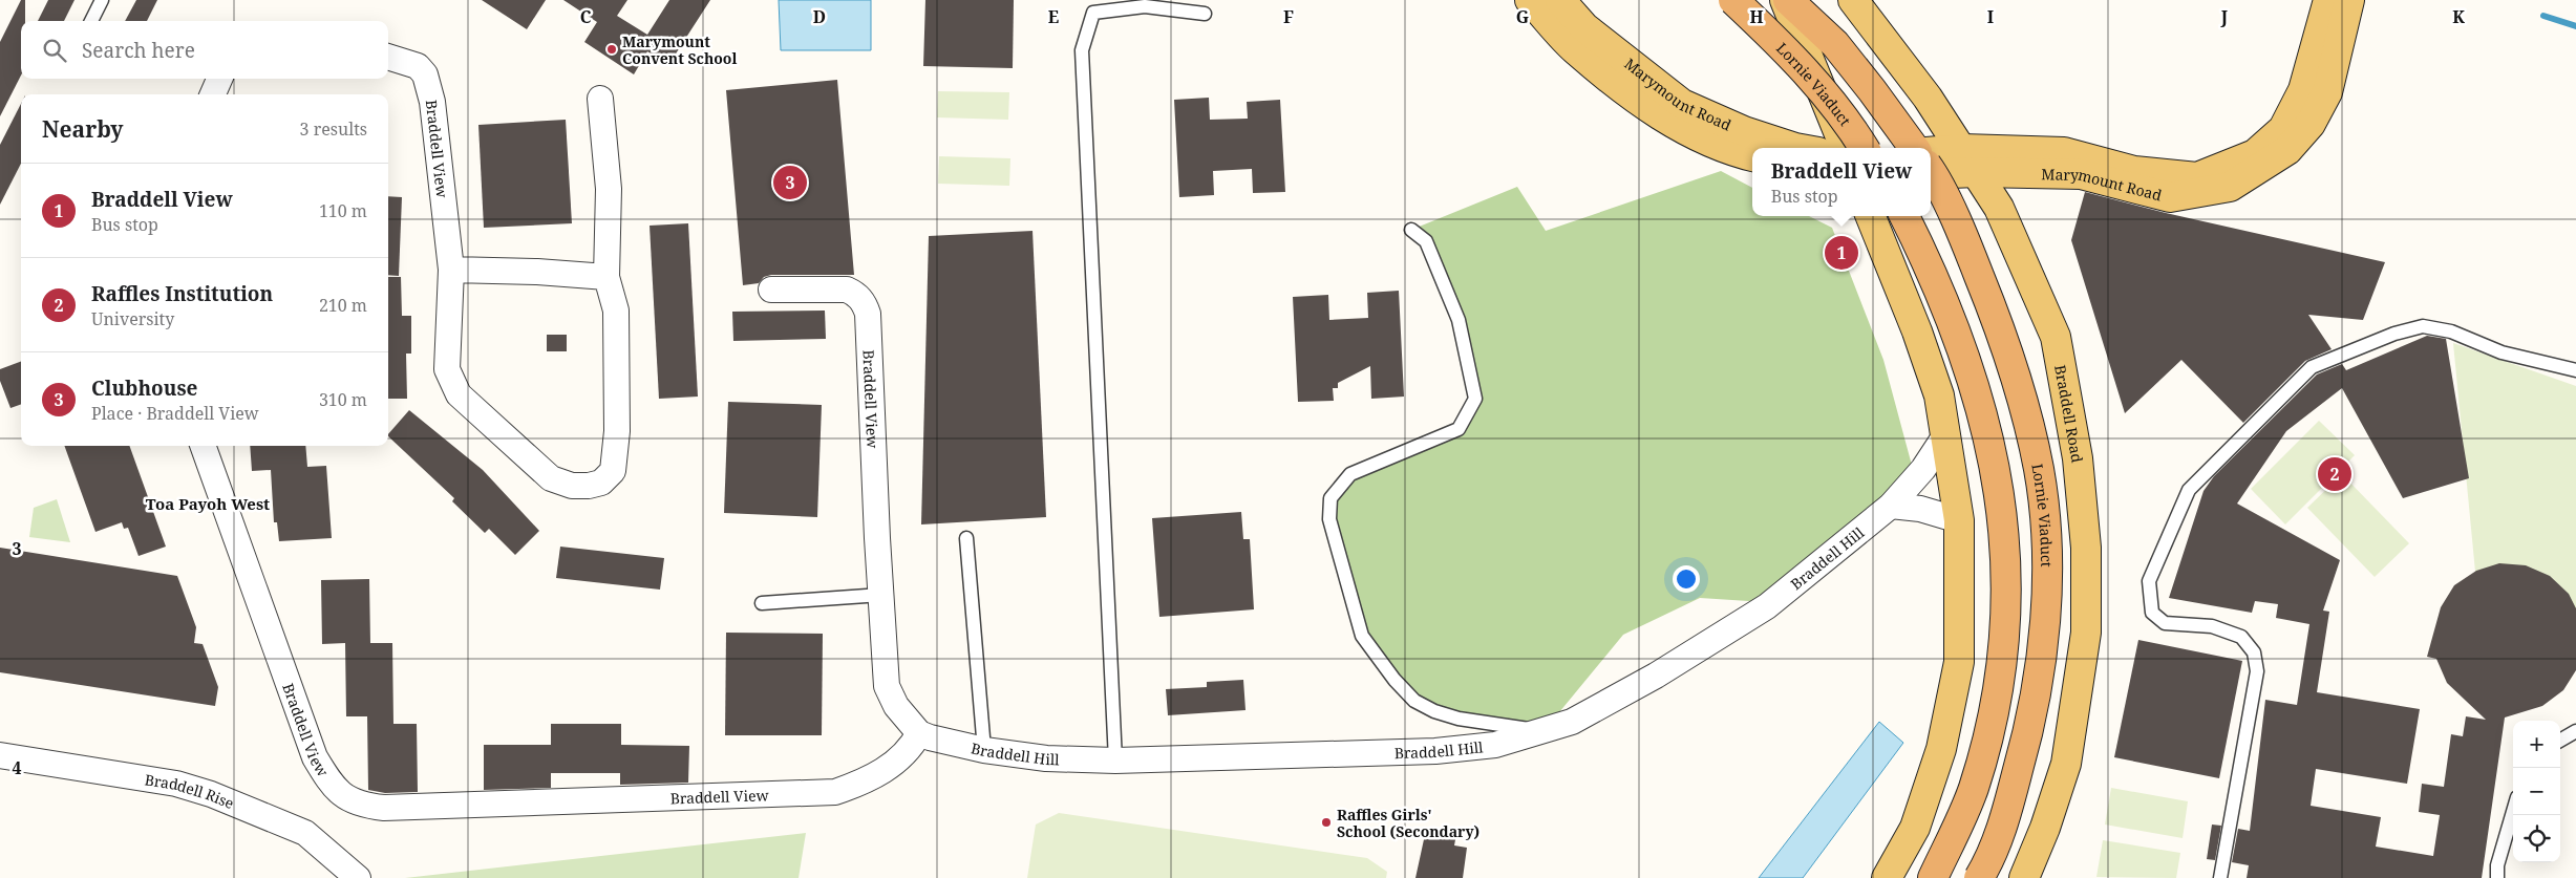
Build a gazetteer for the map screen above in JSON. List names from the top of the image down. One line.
{"streets":{"highway":["Lornie Viaduct"],"main road":["Marymount Road","Braddell Road"],"street":["Braddell View","Braddell Hill","Braddell Rise"]},"crossings":[["Marymount Road","Braddell Road"],["Braddell View","Braddell Hill"]],"districts":["Toa Payoh West"],"places":["Marymount Convent School","Raffles Girls' School (Secondary)"],"page":{"search":"Search here","heading":["Nearby","3 results"],"popup":["Braddell View","Bus stop"],"list":[{"mark":"1","name":"Braddell View","note":"Bus stop","value":"110 m"},{"mark":"2","name":"Raffles Institution","note":"University","value":"210 m"},{"mark":"3","name":"Clubhouse","note":"Place · Braddell View","value":"310 m"}],"pins":["3","1","2"],"map_buttons":["+","−"]},"grid":{"columns":["C","D","E","F","G","H","I","J","K"],"rows":["3","4"]}}
